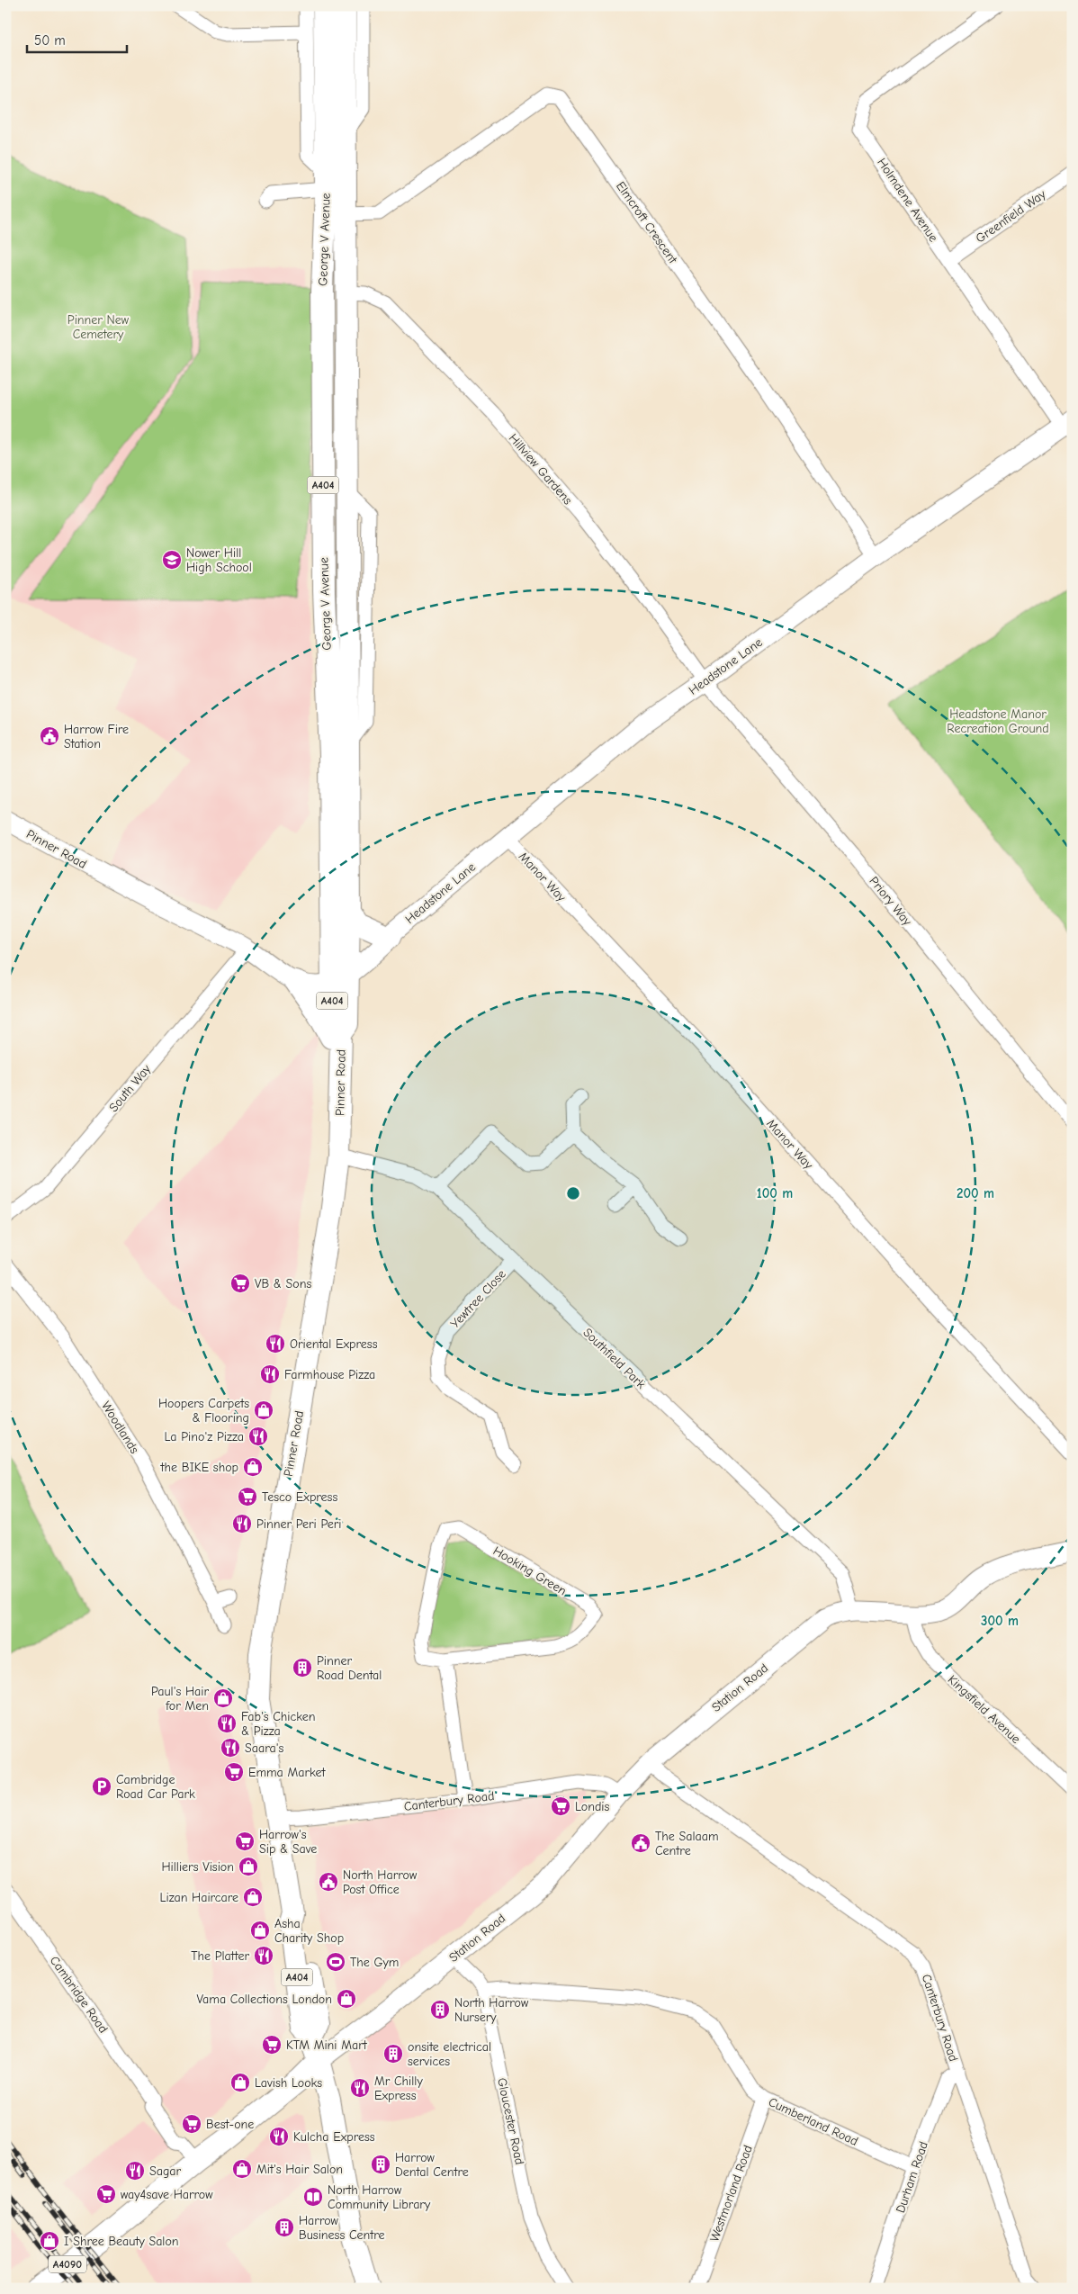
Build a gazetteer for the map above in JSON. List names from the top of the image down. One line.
{"streets":{"main road":["George V Avenue","A404","Pinner Road","Station Road","A4090"],"street":["Holmdene Avenue","Greenfield Way","Elmcroft Crescent","Hillview Gardens","Headstone Lane","Manor Way","Priory Way","South Way","Yewtree Close","Southfield Park","Woodlands","Hooking Green","Kingsfield Avenue","Canterbury Road","Cambridge Road","Gloucester Road","Cumberland Road","Durham Road","Westmorland Road"]},"crossings":[["Holmdene Avenue","Greenfield Way"],["Holmdene Avenue","Headstone Lane"],["Elmcroft Crescent","George V Avenue"],["Elmcroft Crescent","Headstone Lane"],["George V Avenue","Hillview Gardens"],["George V Avenue","Headstone Lane"],["George V Avenue","Pinner Road"],["Hillview Gardens","Headstone Lane"],["Hillview Gardens","Priory Way"],["Headstone Lane","Pinner Road"],["Headstone Lane","Manor Way"],["Headstone Lane","Priory Way"],["Pinner Road","South Way"],["Pinner Road","Southfield Park"],["Pinner Road","Station Road"],["Pinner Road","Canterbury Road"],["Yewtree Close","Southfield Park"],["Southfield Park","Station Road"],["Station Road","Kingsfield Avenue"],["Station Road","Canterbury Road"],["Station Road","Cambridge Road"],["Station Road","Gloucester Road"],["Canterbury Road","Durham Road"],["Gloucester Road","Cumberland Road"],["Cumberland Road","Durham Road"],["Cumberland Road","Westmorland Road"]],"parks":["Pinner New Cemetery","Headstone Manor Recreation Ground"],"places":{"school or university":["Nower Hill High School"],"public building":["Harrow Fire Station","The Salaam Centre","North Harrow Post Office"],"supermarket":["VB & Sons","Tesco Express","Emma Market","Londis","Harrow's Sip & Save","KTM Mini Mart","Best-one","way4save Harrow"],"restaurant":["Oriental Express","Farmhouse Pizza","La Pino'z Pizza","Pinner Peri Peri","Fab's Chicken & Pizza","Saara's","The Platter","Mr Chilly Express","Kulcha Express","Sagar"],"shop":["Hoopers Carpets & Flooring","the BIKE shop","Paul's Hair for Men","Hilliers Vision","Lizan Haircare","Asha Charity Shop","Vama Collections London","Lavish Looks","Mit's Hair Salon","I Shree Beauty Salon"],"building":["Pinner Road Dental","North Harrow Nursery","onsite electrical services","Harrow Dental Centre","Harrow Business Centre"],"parking":["Cambridge Road Car Park"],"sports":["The Gym"],"library":["North Harrow Community Library"]},"scale_bar":"50 m","rings":["100 m","200 m","300 m"]}
